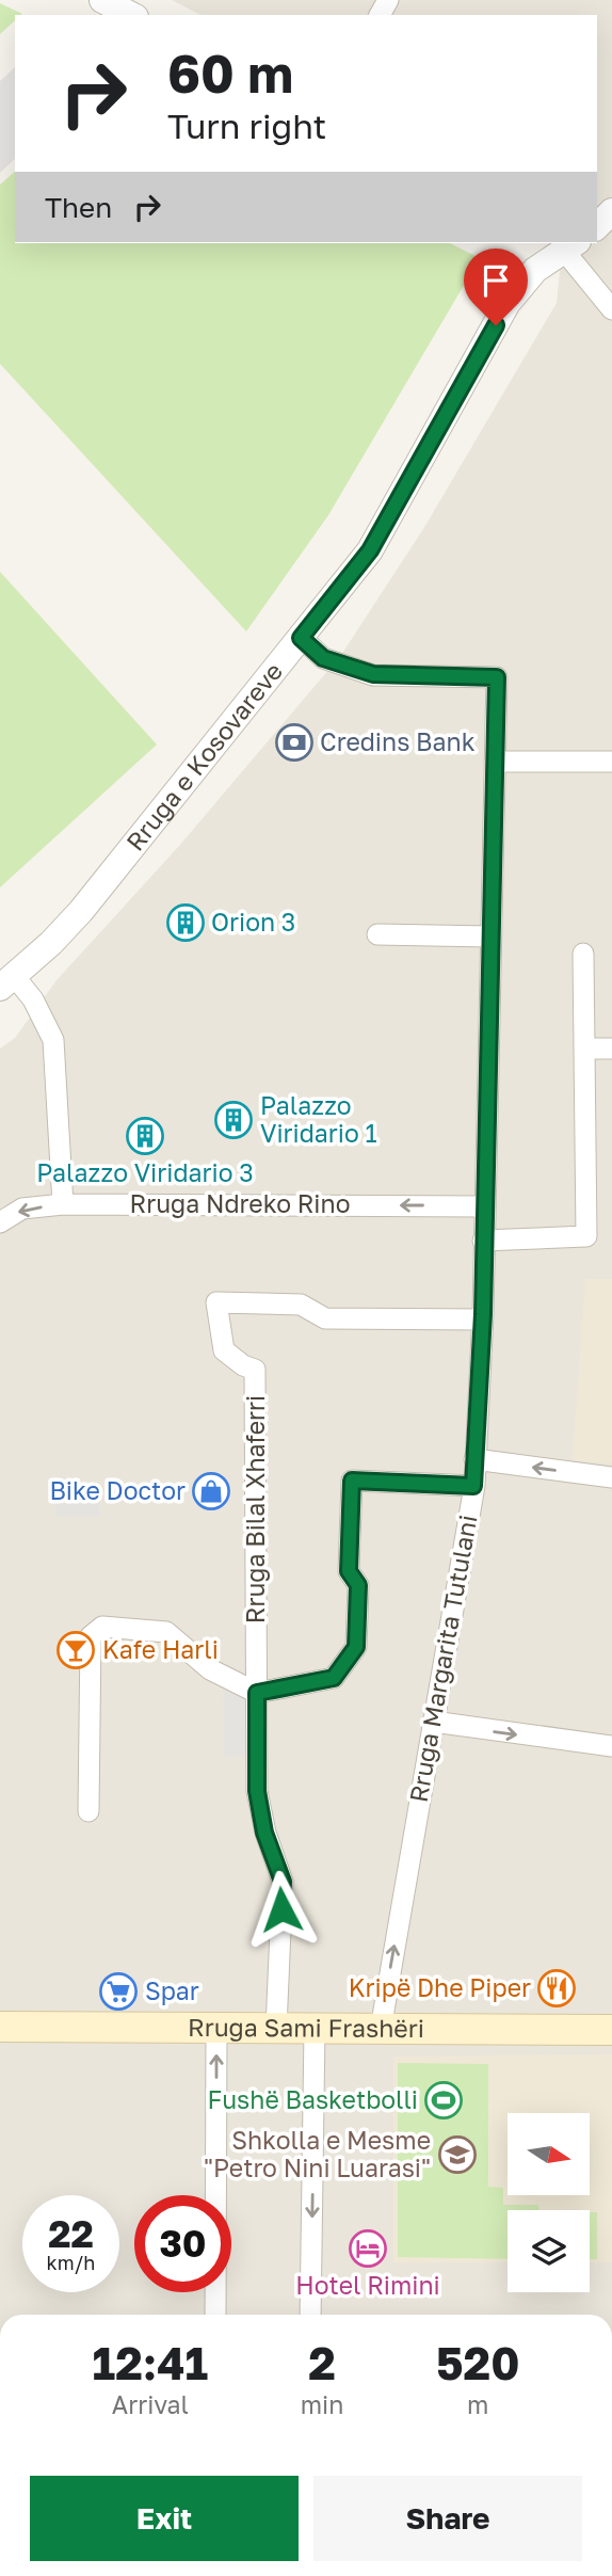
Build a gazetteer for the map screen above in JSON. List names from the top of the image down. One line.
{"streets":{"main road":["Rruga Sami Frashëri"],"street":["Rruga e Kosovareve","Rruga Ndreko Rino","Rruga Bilal Xhaferri","Rruga Margarita Tutulani"]},"crossings":[["Rruga e Kosovareve","Rruga Margarita Tutulani"],["Rruga Ndreko Rino","Rruga Margarita Tutulani"],["Rruga Bilal Xhaferri","Rruga Margarita Tutulani"],["Rruga Bilal Xhaferri","Rruga Sami Frashëri"],["Rruga Margarita Tutulani","Rruga Sami Frashëri"]],"one_way":["Rruga Ndreko Rino"],"places":{"bank":["Credins Bank"],"building":["Orion 3","Palazzo Viridario 1","Palazzo Viridario 3"],"shop":["Bike Doctor"],"bar":["Kafe Harli"],"restaurant":["Kripë Dhe Piper"],"supermarket":["Spar"],"sports":["Fushë Basketbolli"],"school or university":["Shkolla e Mesme \"Petro Nini Luarasi\""],"hotel":["Hotel Rimini"]},"north":"right","page":{"turn":["60 m","Turn right"],"then":"Then","speed":"22 km/h","limit":"30","eta":["12:41","Arrival","2","min","520","m"],"buttons":["Exit","Share"]}}
